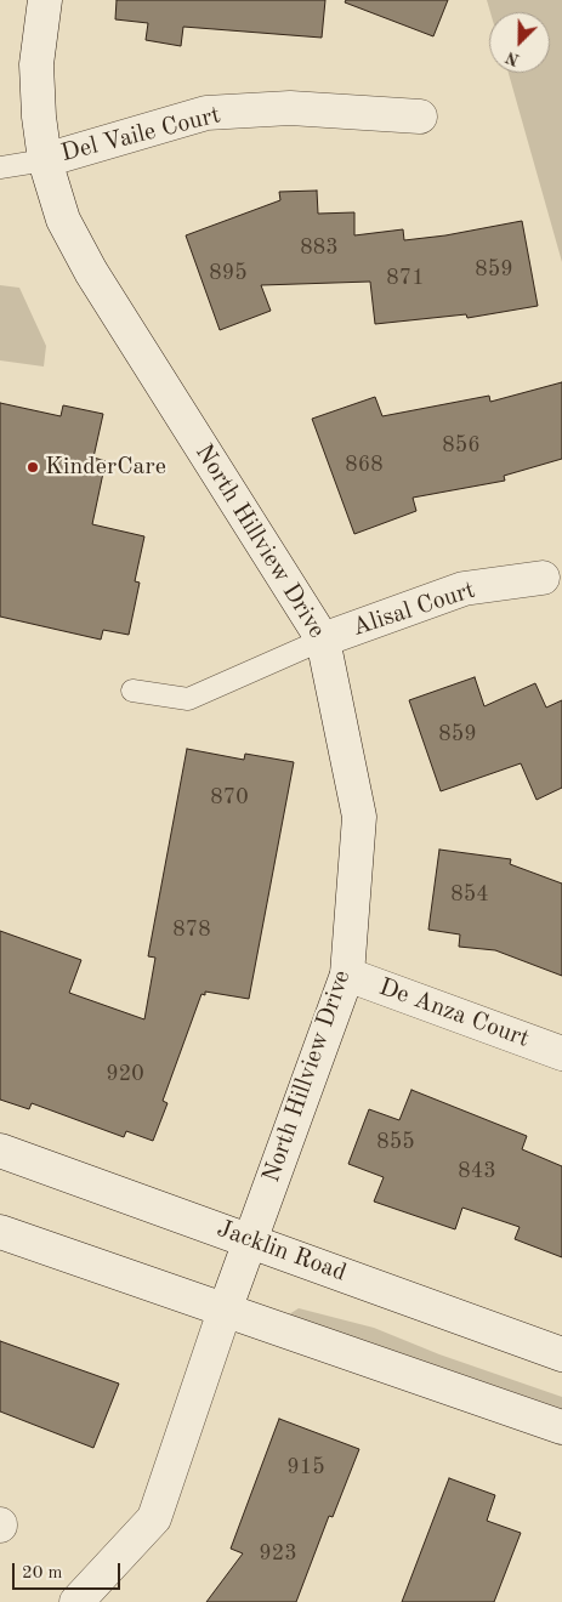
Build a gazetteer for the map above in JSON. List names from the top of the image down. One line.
{"streets":{"street":["Del Vaile Court","North Hillview Drive","Alisal Court","De Anza Court","Jacklin Road"]},"crossings":[["Del Vaile Court","North Hillview Drive"],["North Hillview Drive","Alisal Court"],["North Hillview Drive","De Anza Court"],["North Hillview Drive","Jacklin Road"]],"places":["KinderCare"],"house_numbers":["883","859","895","871","856","868","859","870","854","878","920","855","843","915","923"],"scale_bar":"20 m","north":"bottom left"}
